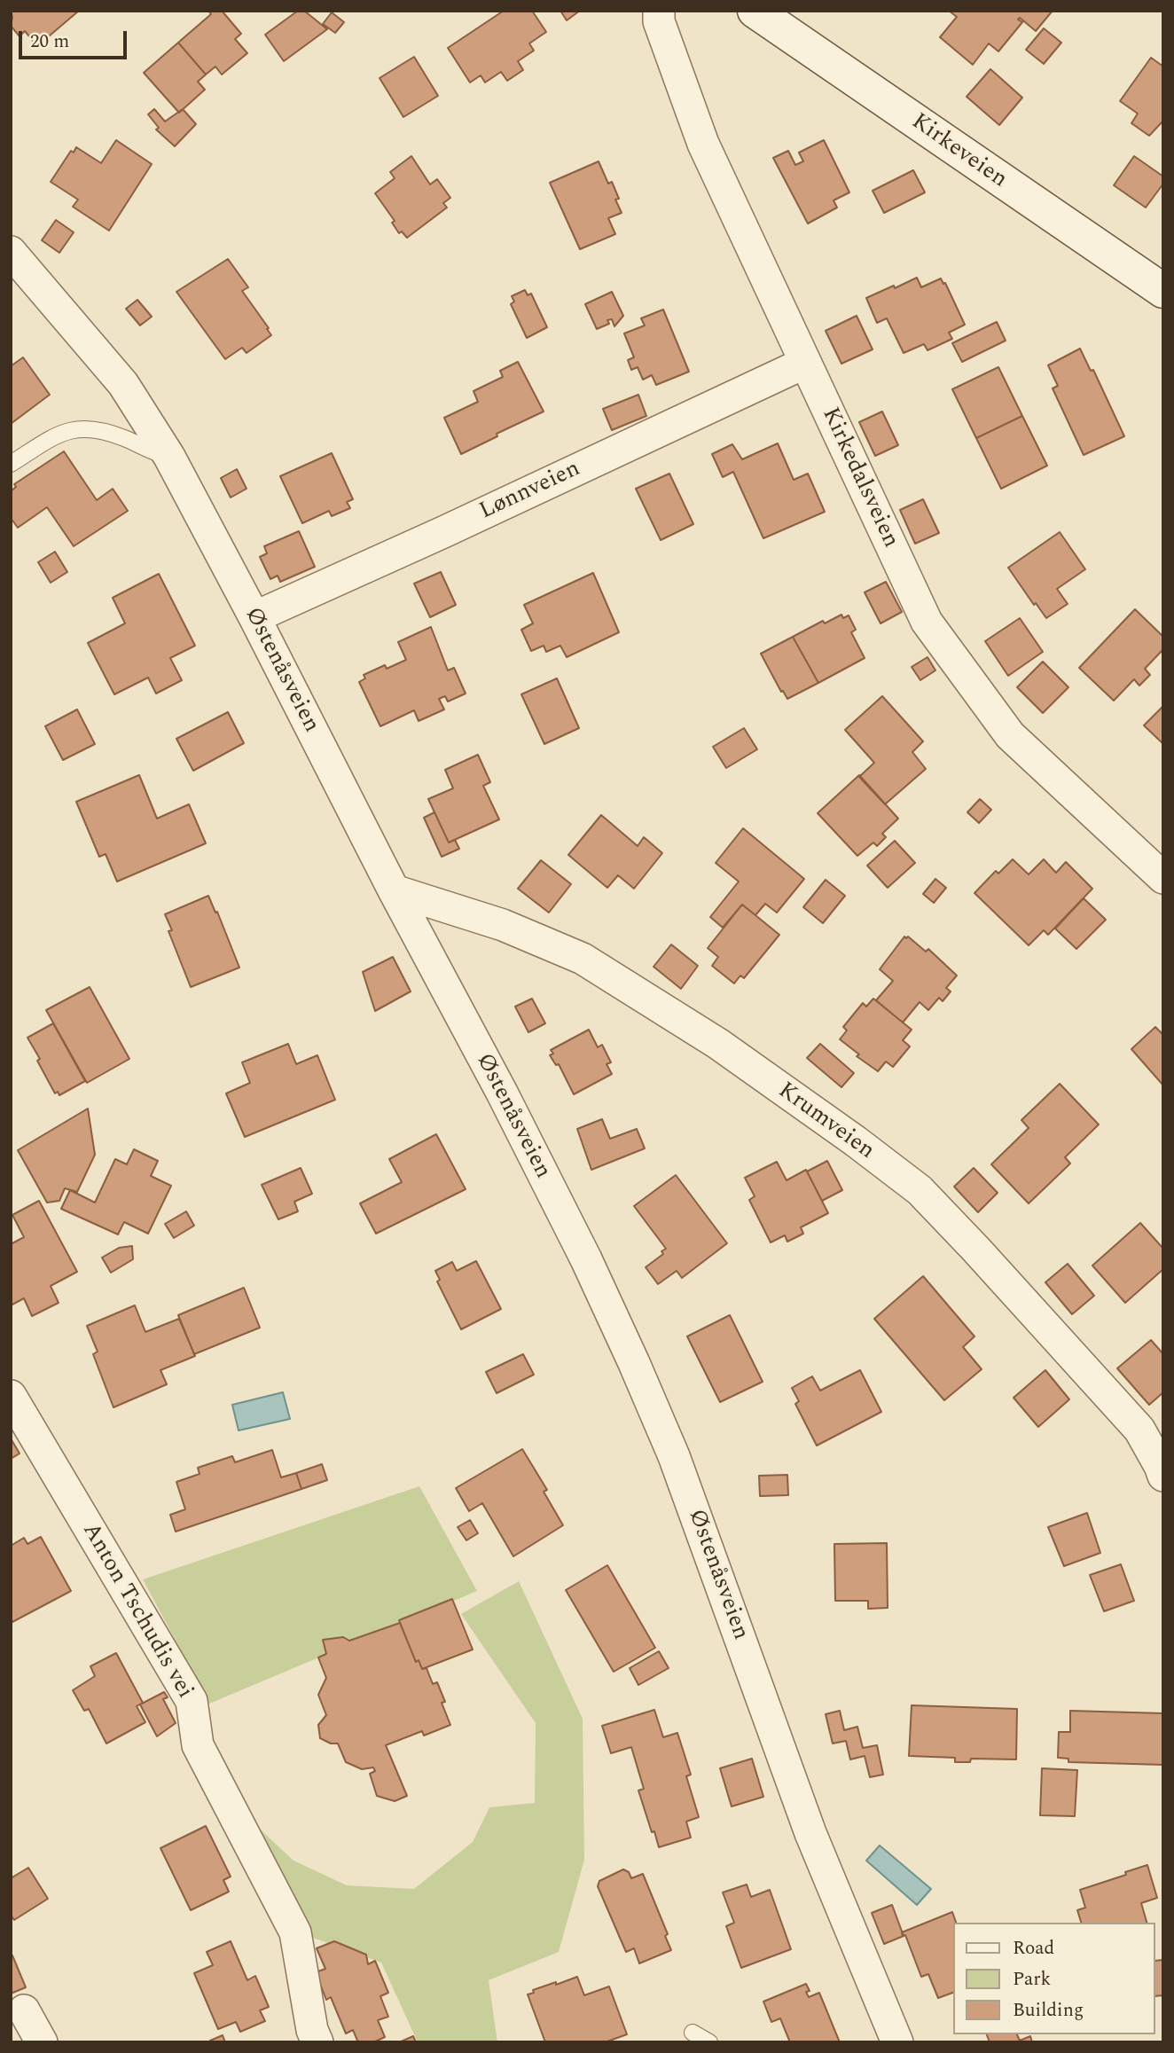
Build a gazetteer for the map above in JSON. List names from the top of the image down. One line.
{"streets":{"main road":["Kirkeveien"],"street":["Kirkedalsveien","Lønnveien","Østenåsveien","Krumveien","Anton Tschudis vei"]},"crossings":[["Kirkedalsveien","Lønnveien"],["Lønnveien","Østenåsveien"],["Østenåsveien","Krumveien"]],"legend":["Road","Park","Building"],"scale_bar":"20 m"}
